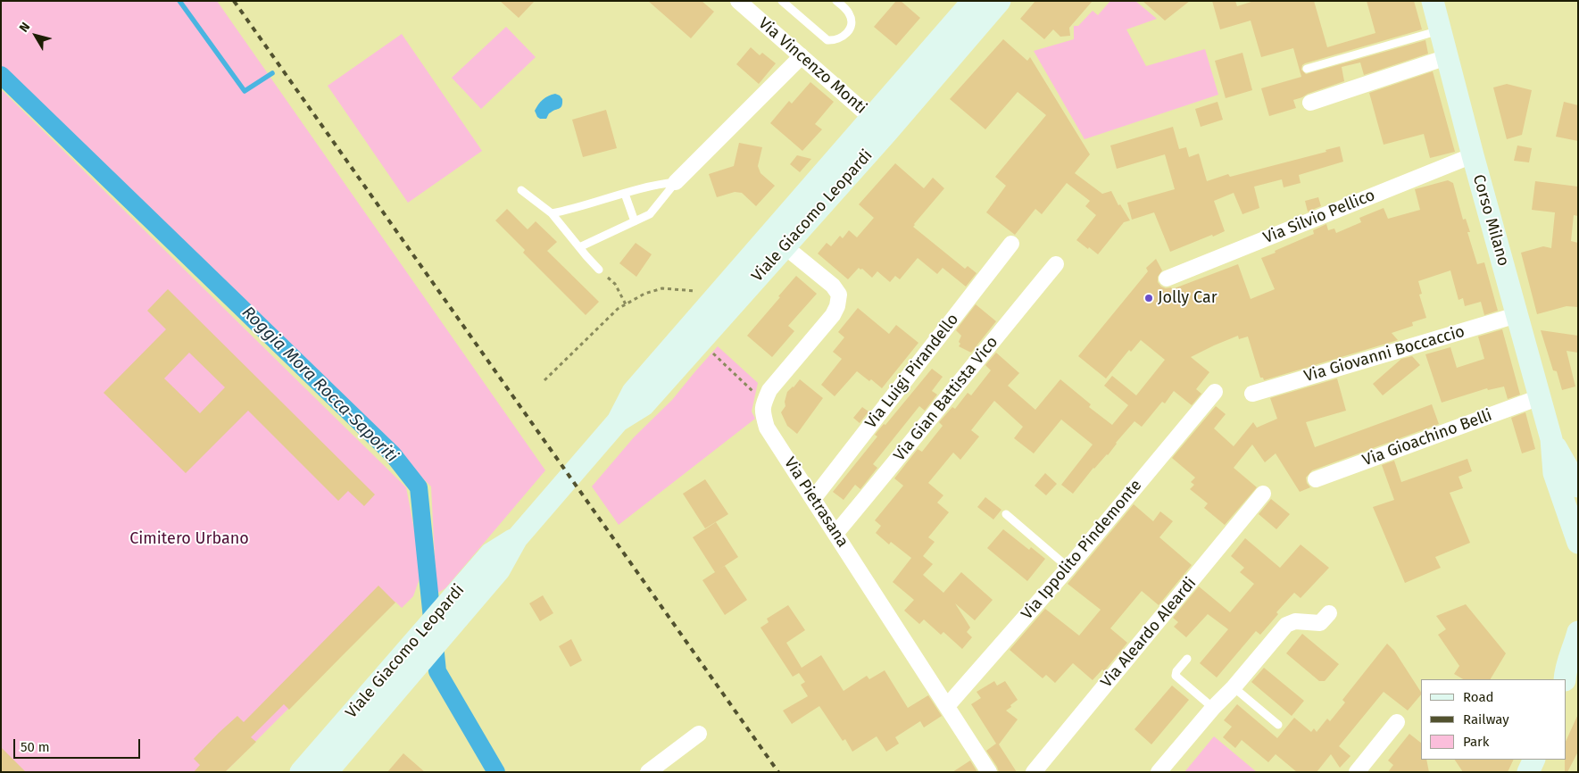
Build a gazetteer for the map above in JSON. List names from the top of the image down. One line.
{"streets":{"main road":["Viale Giacomo Leopardi","Corso Milano"],"street":["Via Vincenzo Monti","Via Silvio Pellico","Via Giovanni Boccaccio","Via Luigi Pirandello","Via Gian Battista Vico","Via Gioachino Belli","Via Pietrasana","Via Ippolito Pindemonte","Via Aleardo Aleardi"]},"crossings":[["Via Vincenzo Monti","Viale Giacomo Leopardi"],["Viale Giacomo Leopardi","Via Pietrasana"],["Via Silvio Pellico","Corso Milano"],["Corso Milano","Via Giovanni Boccaccio"],["Corso Milano","Via Gioachino Belli"],["Via Luigi Pirandello","Via Pietrasana"],["Via Gian Battista Vico","Via Pietrasana"],["Via Pietrasana","Via Ippolito Pindemonte"]],"water":["Roggia Mora Rocca-Saporiti"],"parks":["Cimitero Urbano"],"places":["Jolly Car"],"legend":["Road","Railway","Park"],"scale_bar":"50 m","north":"top left"}
